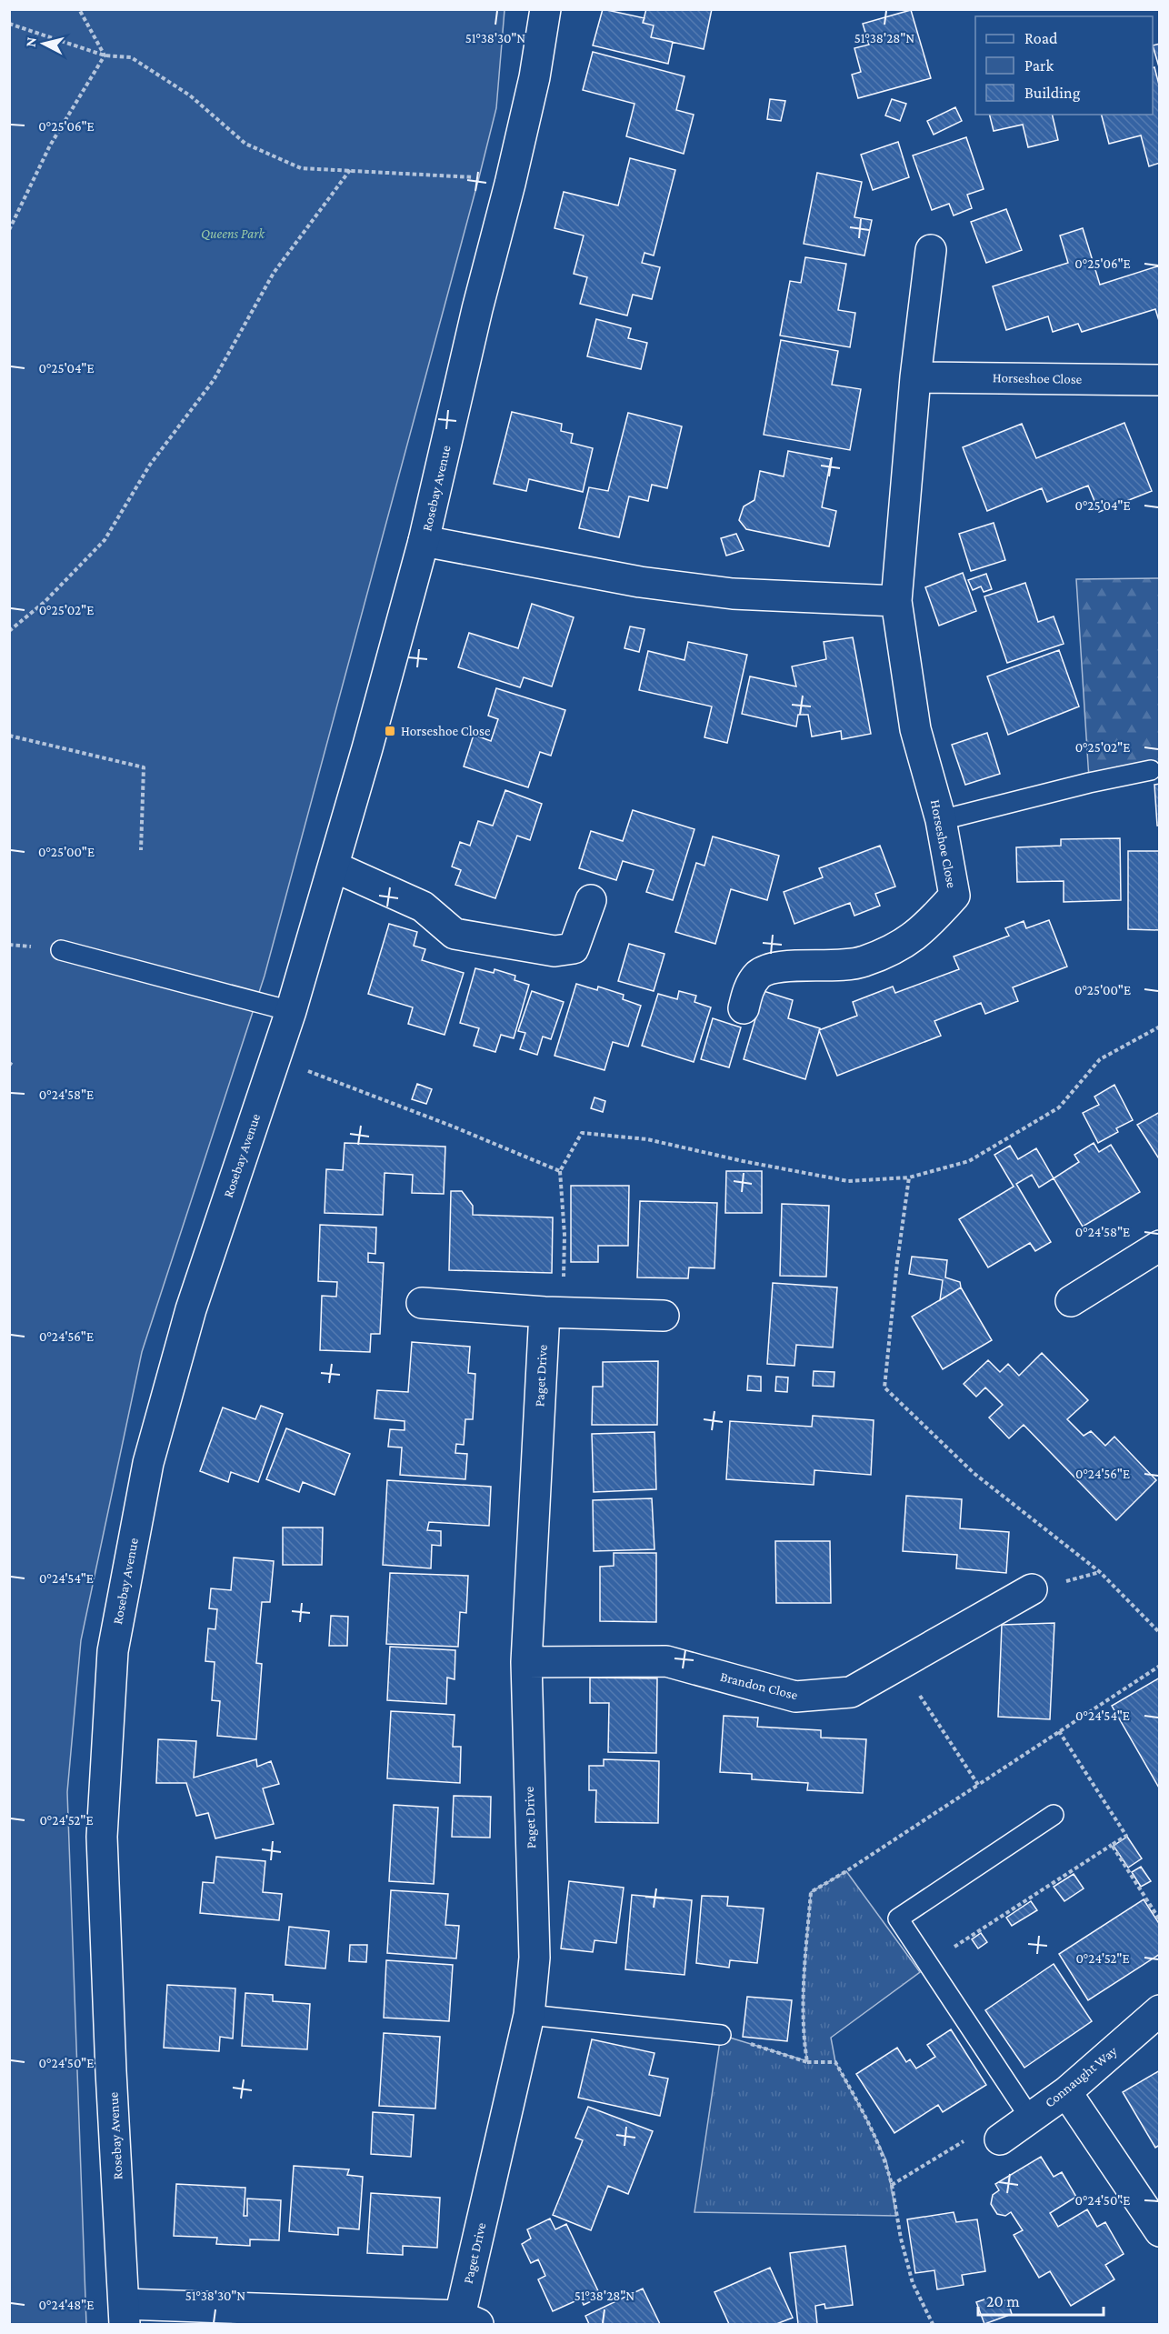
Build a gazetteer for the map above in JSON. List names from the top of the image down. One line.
{"streets":{"street":["Horseshoe Close","Rosebay Avenue","Paget Drive","Brandon Close","Connaught Way"]},"crossings":[["Paget Drive","Brandon Close"]],"parks":["Queens Park"],"places":{"transit":["Horseshoe Close"]},"legend":["Road","Park","Building"],"scale_bar":"20 m","north":"left","coordinates":["51°38'30\"N","51°38'28\"N","0°25'06\"E","0°25'04\"E","0°25'02\"E","0°25'00\"E","0°24'58\"E","0°24'56\"E","0°24'54\"E","0°24'52\"E","0°24'50\"E","0°24'48\"E"]}
